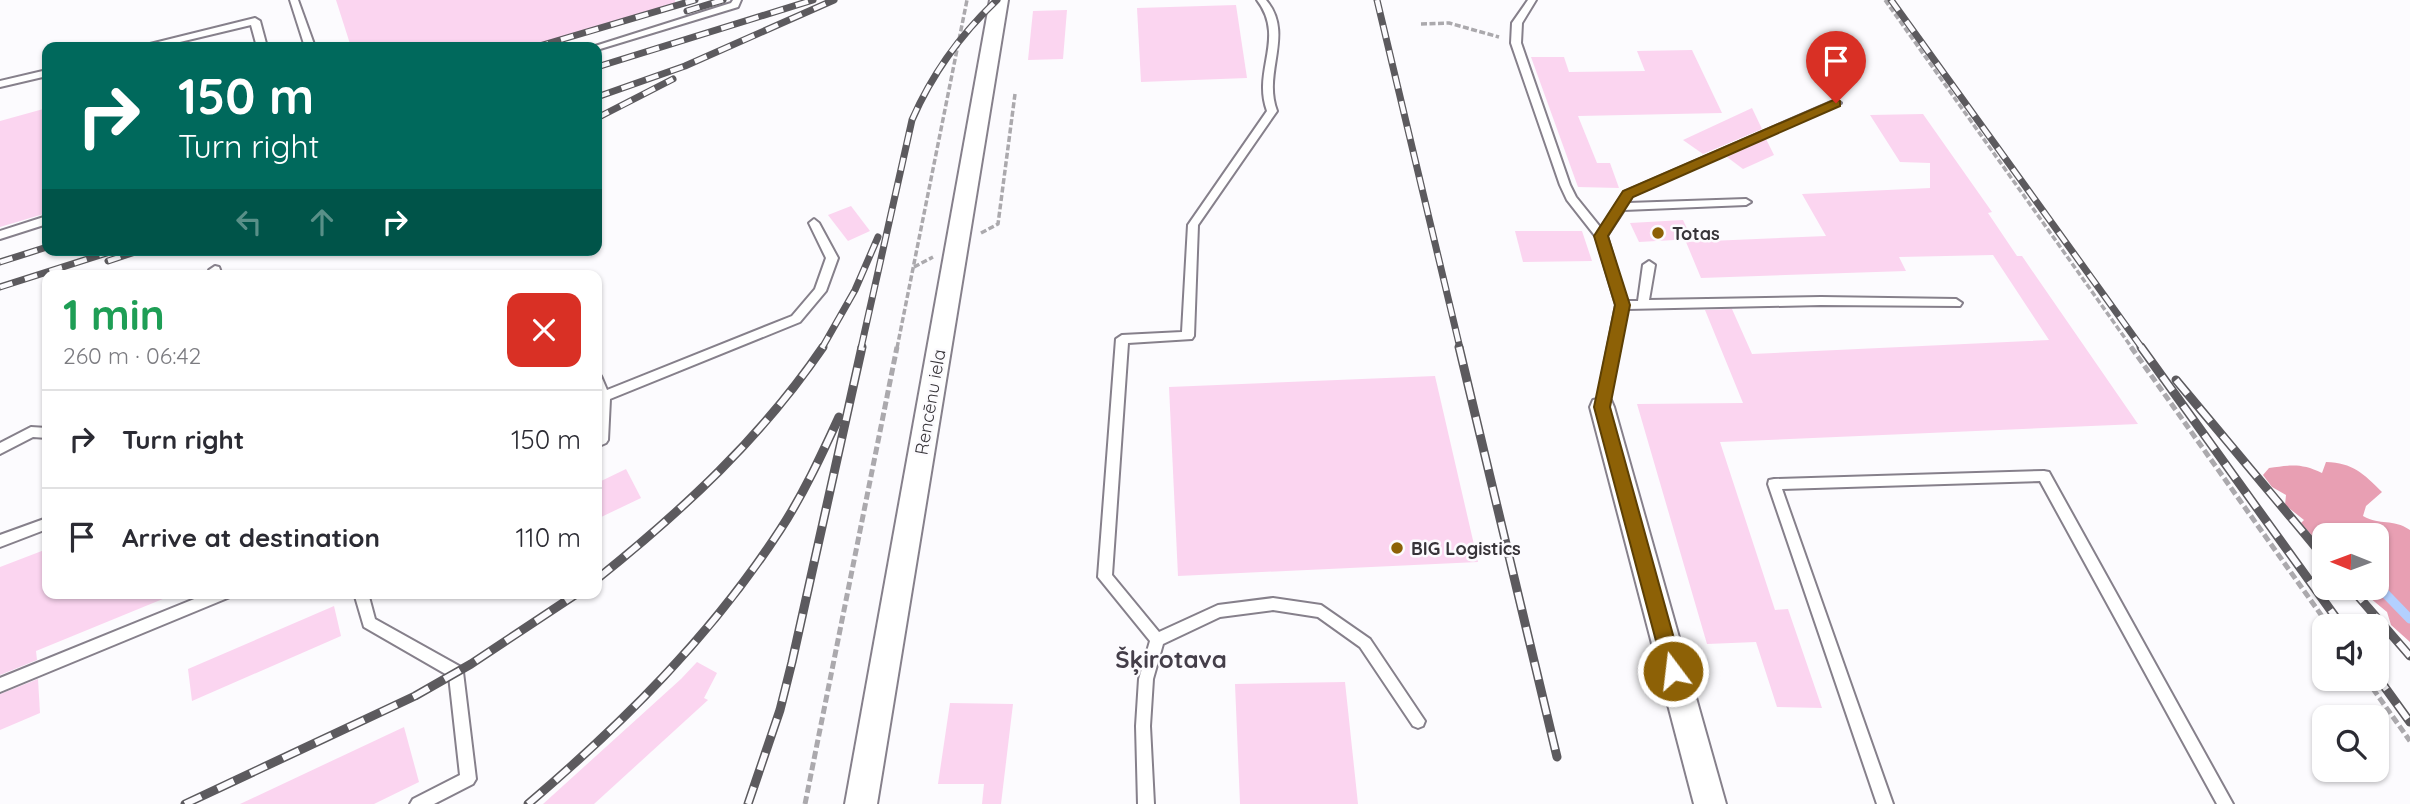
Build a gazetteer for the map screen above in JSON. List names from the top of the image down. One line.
{"streets":{"street":["Rencēnu iela"]},"districts":["Šķirotava"],"places":["Totas","BIG Logistics"],"north":"left","page":{"turn":["150 m","Turn right"],"heading":["1 min","260 m · 06:42"],"list":[{"name":"Turn right","value":"150 m"},{"name":"Arrive at destination","value":"110 m"}]}}
